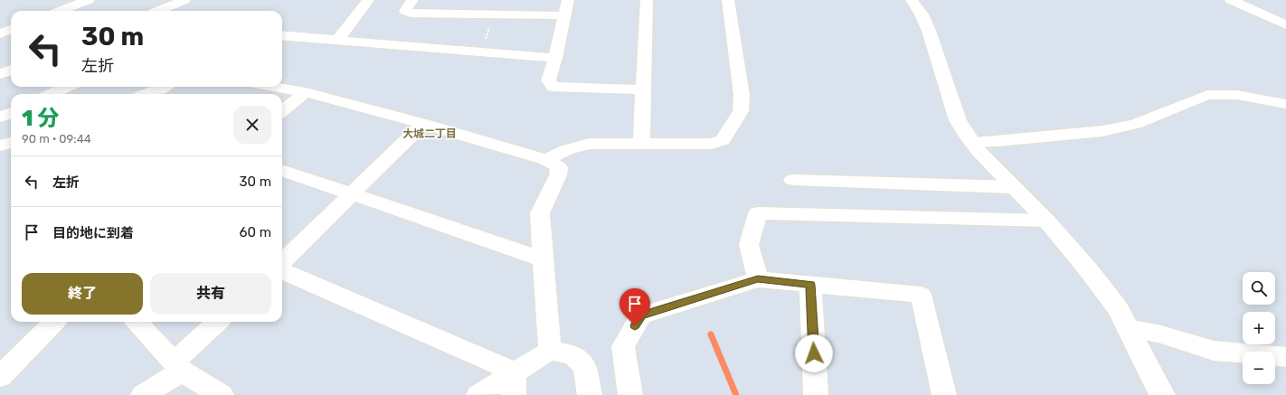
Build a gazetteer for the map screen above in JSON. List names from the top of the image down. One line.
{"districts":["大城二丁目"],"page":{"turn":["30 m","左折"],"heading":["1 分","90 m · 09:44"],"list":[{"name":"左折","value":"30 m"},{"name":"目的地に到着","value":"60 m"}],"buttons":["終了","共有"],"map_buttons":["+","−"]}}
